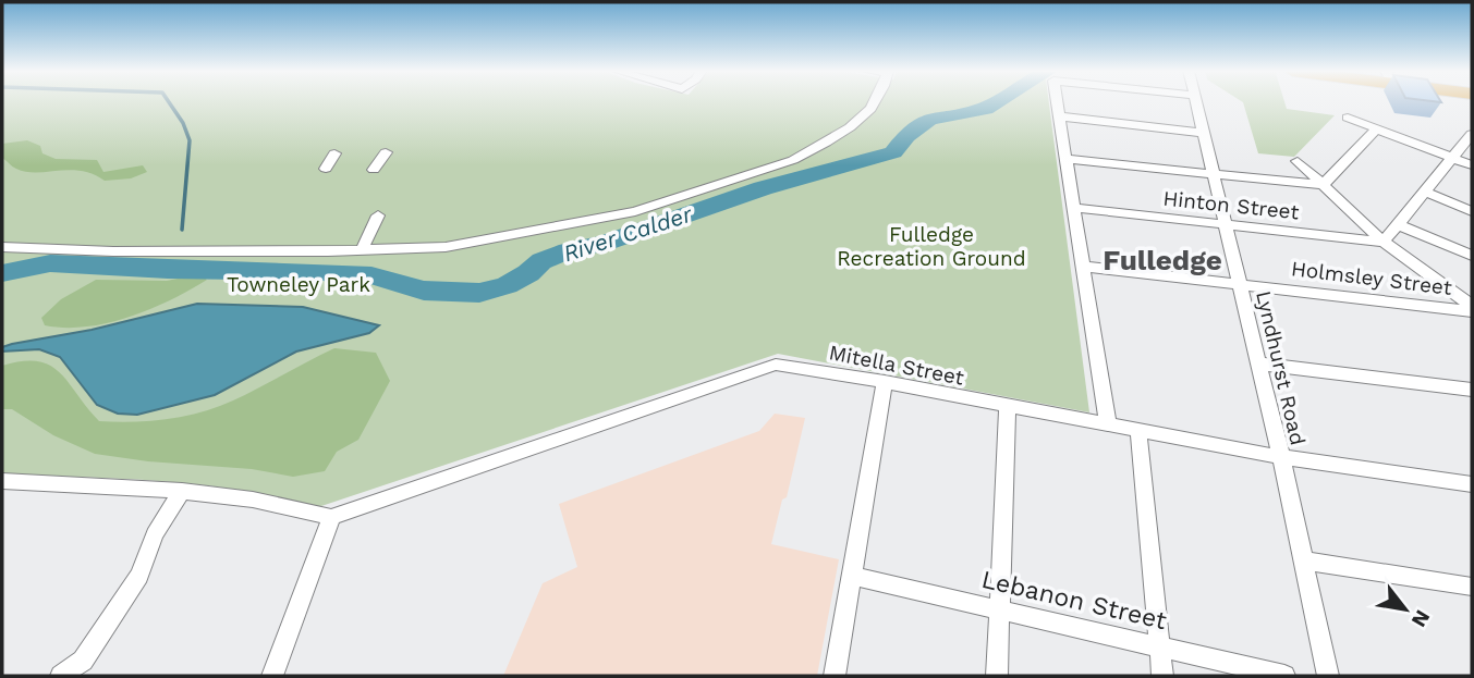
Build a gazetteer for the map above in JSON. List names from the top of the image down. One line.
{"streets":{"street":["Hinton Street","Holmsley Street","Mitella Street","Lyndhurst Road","Lebanon Street"]},"crossings":[["Hinton Street","Lyndhurst Road"],["Holmsley Street","Lyndhurst Road"],["Mitella Street","Lyndhurst Road"]],"districts":["Fulledge"],"water":["River Calder"],"parks":["Fulledge Recreation Ground","Towneley Park"],"north":"bottom right"}
